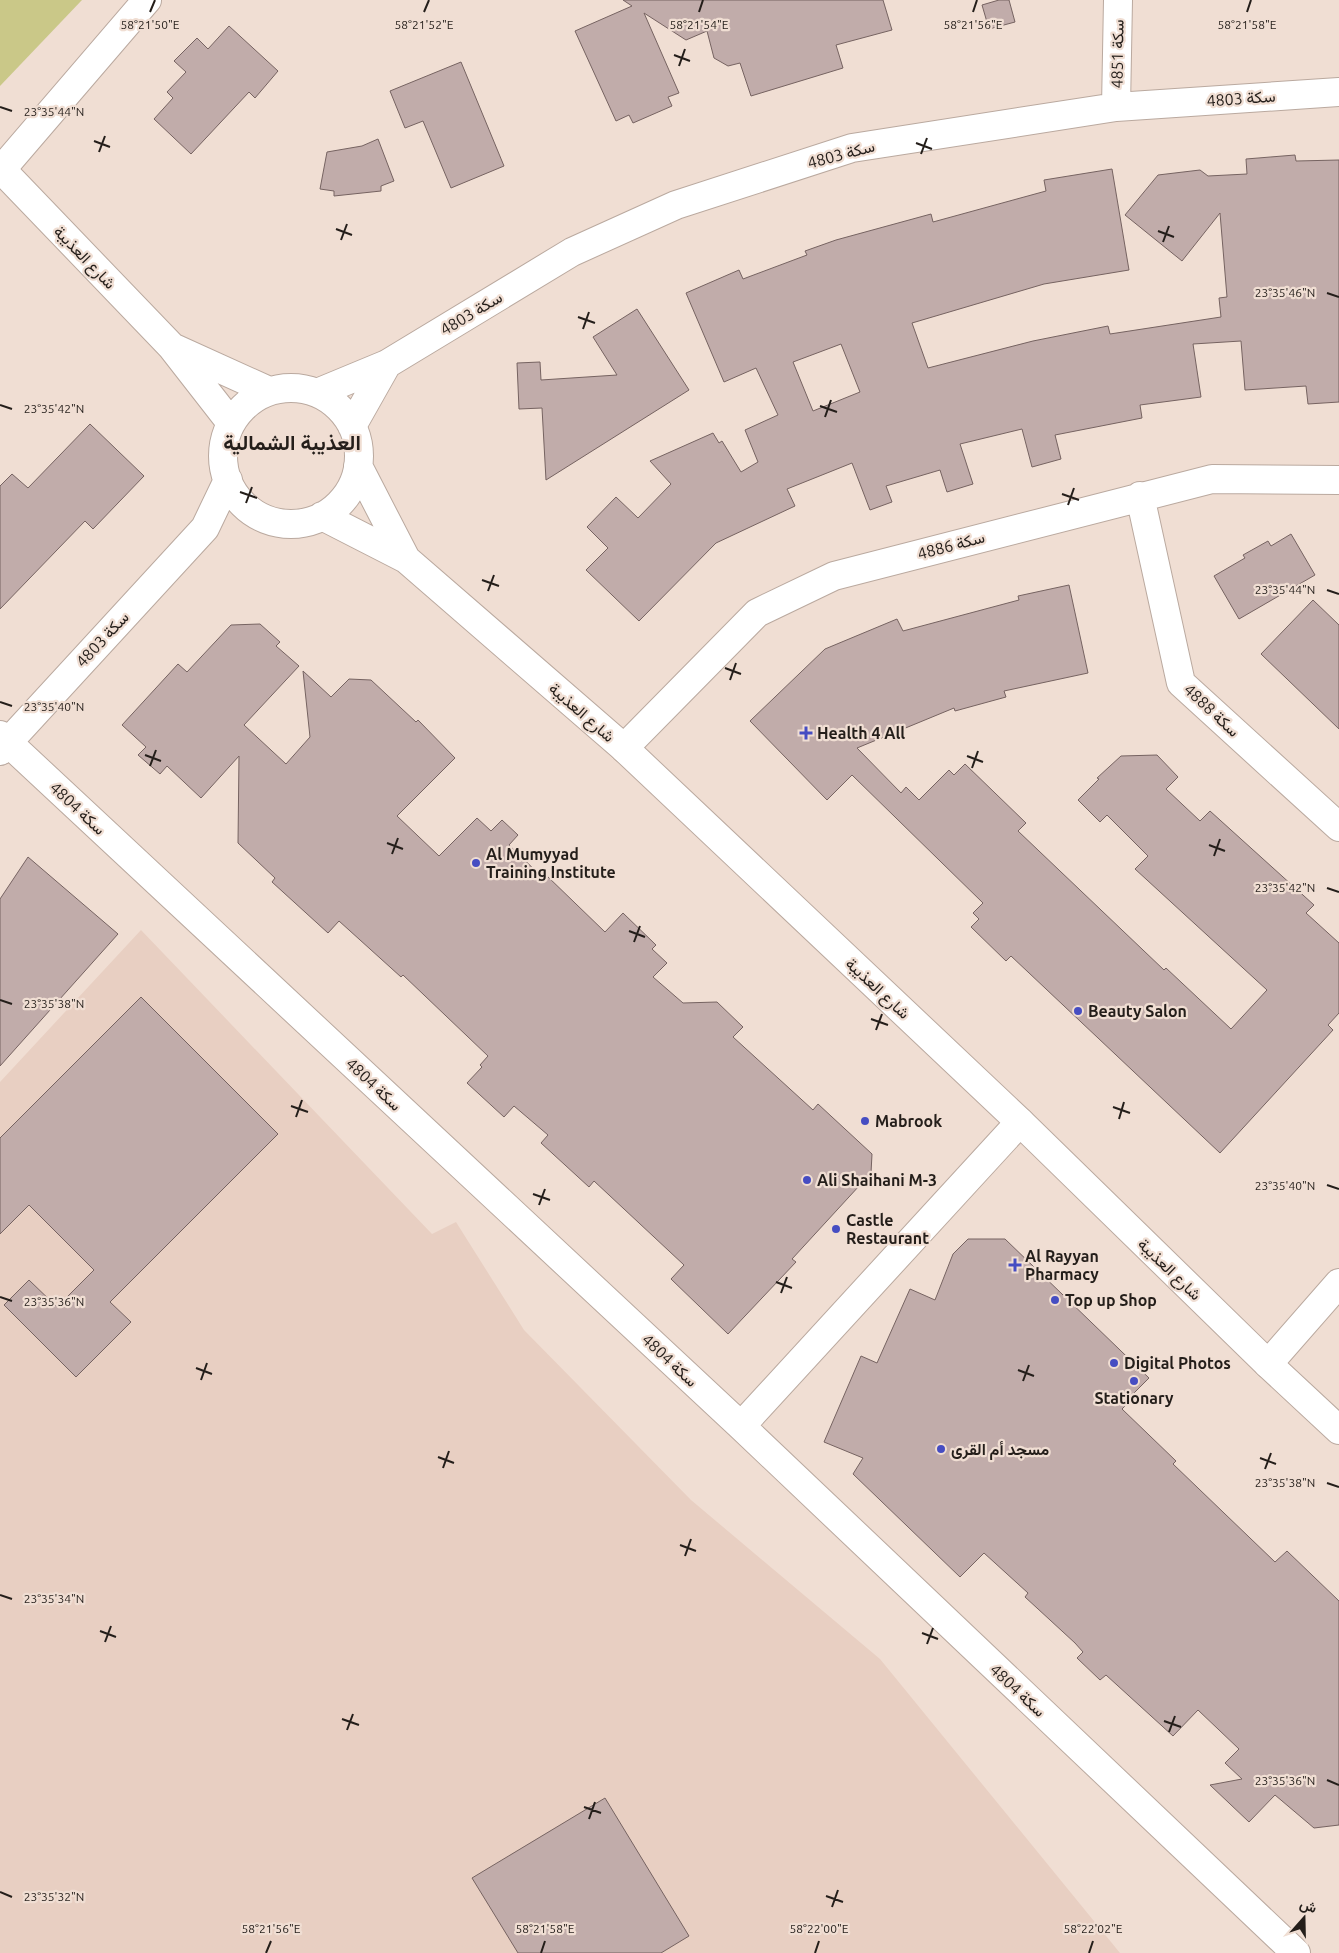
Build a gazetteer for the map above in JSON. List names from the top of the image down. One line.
{"streets":{"street":["سكة 4851","سكة 4803","شارع العذيبة","سكة 4886","سكة 4888","سكة 4804"]},"crossings":[["سكة 4851","سكة 4803"],["سكة 4803","شارع العذيبة"],["سكة 4803","سكة 4804"],["شارع العذيبة","سكة 4886"],["سكة 4886","سكة 4888"]],"districts":["العذيبة الشمالية"],"places":{"health":["Health 4 All","Al Rayyan Pharmacy"],"other":["Al Mumyyad Training Institute","Beauty Salon","Mabrook","Ali Shaihani M-3","Castle Restaurant","Top up Shop","Digital Photos","Stationary","مسجد أم القرى"]},"north":"top","coordinates":["58°21'50\"E","58°21'52\"E","58°21'54\"E","58°21'56\"E","58°21'58\"E","23°35'44\"N","23°35'46\"N","23°35'42\"N","23°35'40\"N","23°35'38\"N","23°35'36\"N","23°35'34\"N","23°35'32\"N","58°22'00\"E","58°22'02\"E"]}
